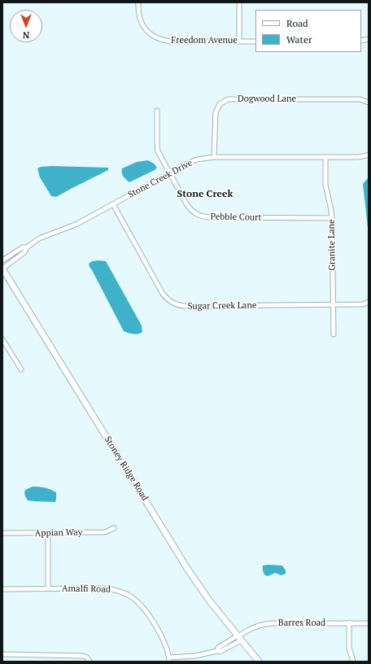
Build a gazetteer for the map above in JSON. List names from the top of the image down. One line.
{"streets":{"street":["Freedom Avenue","Dogwood Lane","Stone Creek Drive","Pebble Court","Granite Lane","Sugar Creek Lane","Stoney Ridge Road","Appian Way","Amalfi Road","Barres Road"]},"crossings":[["Dogwood Lane","Stone Creek Drive"],["Stone Creek Drive","Pebble Court"],["Stone Creek Drive","Granite Lane"],["Stone Creek Drive","Sugar Creek Lane"],["Stone Creek Drive","Stoney Ridge Road"],["Pebble Court","Granite Lane"],["Granite Lane","Sugar Creek Lane"],["Stoney Ridge Road","Barres Road"],["Amalfi Road","Barres Road"]],"districts":["Stone Creek"],"legend":["Road","Water"],"north":"bottom"}
